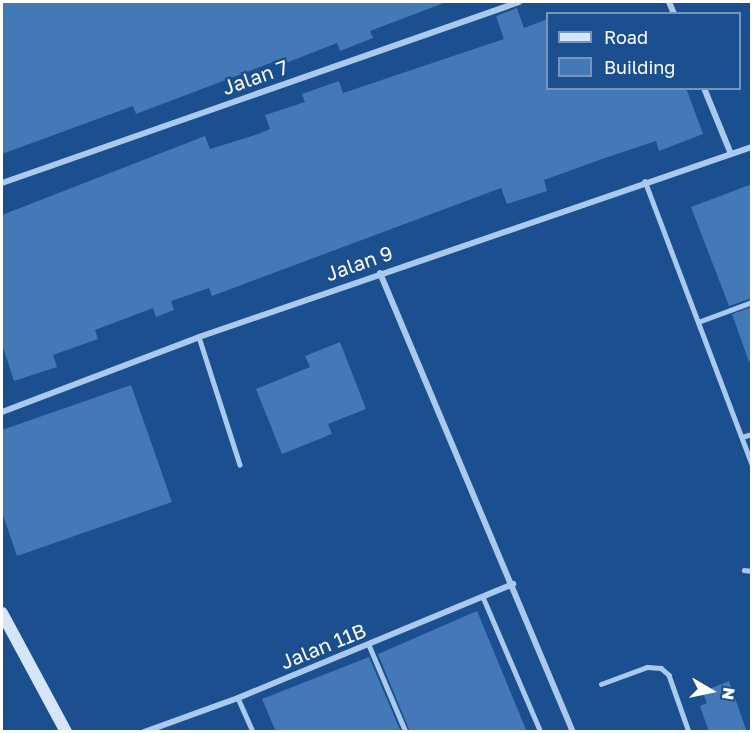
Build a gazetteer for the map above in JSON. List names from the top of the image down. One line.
{"streets":{"street":["Jalan 7","Jalan 9","Jalan 11B"]},"legend":["Road","Building"],"north":"right"}
